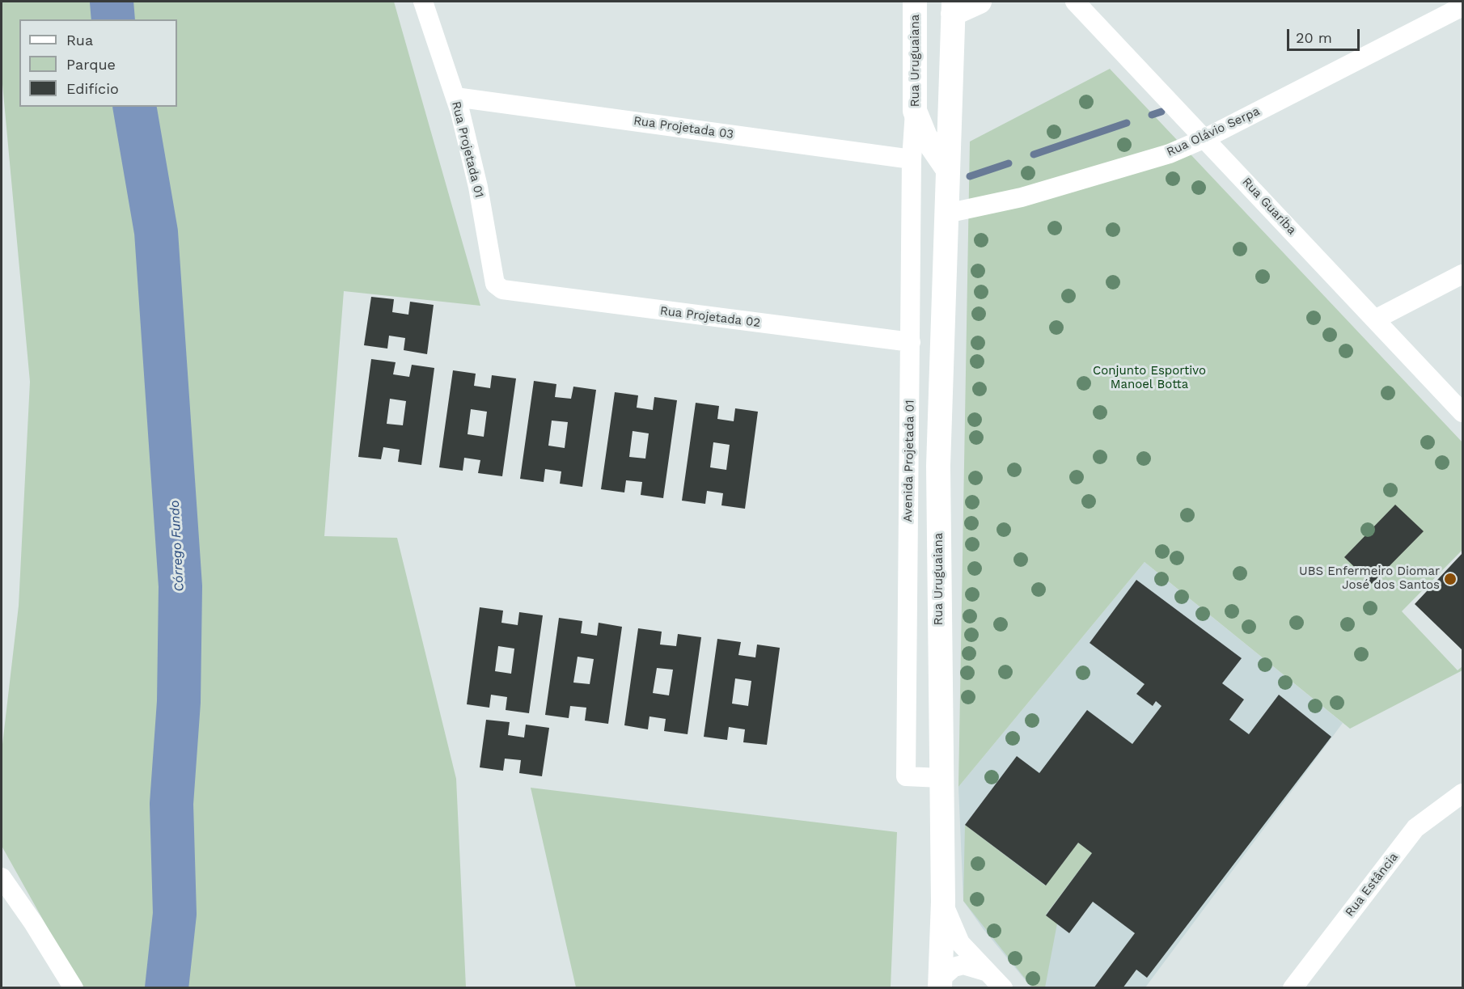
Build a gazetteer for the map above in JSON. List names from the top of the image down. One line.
{"streets":{"street":["Rua Uruguaiana","Rua Projetada 03","Rua Olávio Serpa","Rua Projetada 01","Rua Guaríba","Rua Projetada 02","Avenida Projetada 01","Rua Estância"]},"crossings":[["Rua Uruguaiana","Rua Olávio Serpa"],["Rua Uruguaiana","Avenida Projetada 01"],["Rua Projetada 03","Rua Projetada 01"],["Rua Projetada 03","Avenida Projetada 01"],["Rua Olávio Serpa","Rua Guaríba"],["Rua Projetada 01","Rua Projetada 02"],["Rua Projetada 02","Avenida Projetada 01"]],"water":["Córrego Fundo"],"parks":["Conjunto Esportivo Manoel Botta"],"places":["UBS Enfermeiro Diomar José dos Santos"],"legend":["Rua","Parque","Edifício"],"scale_bar":"20 m"}
